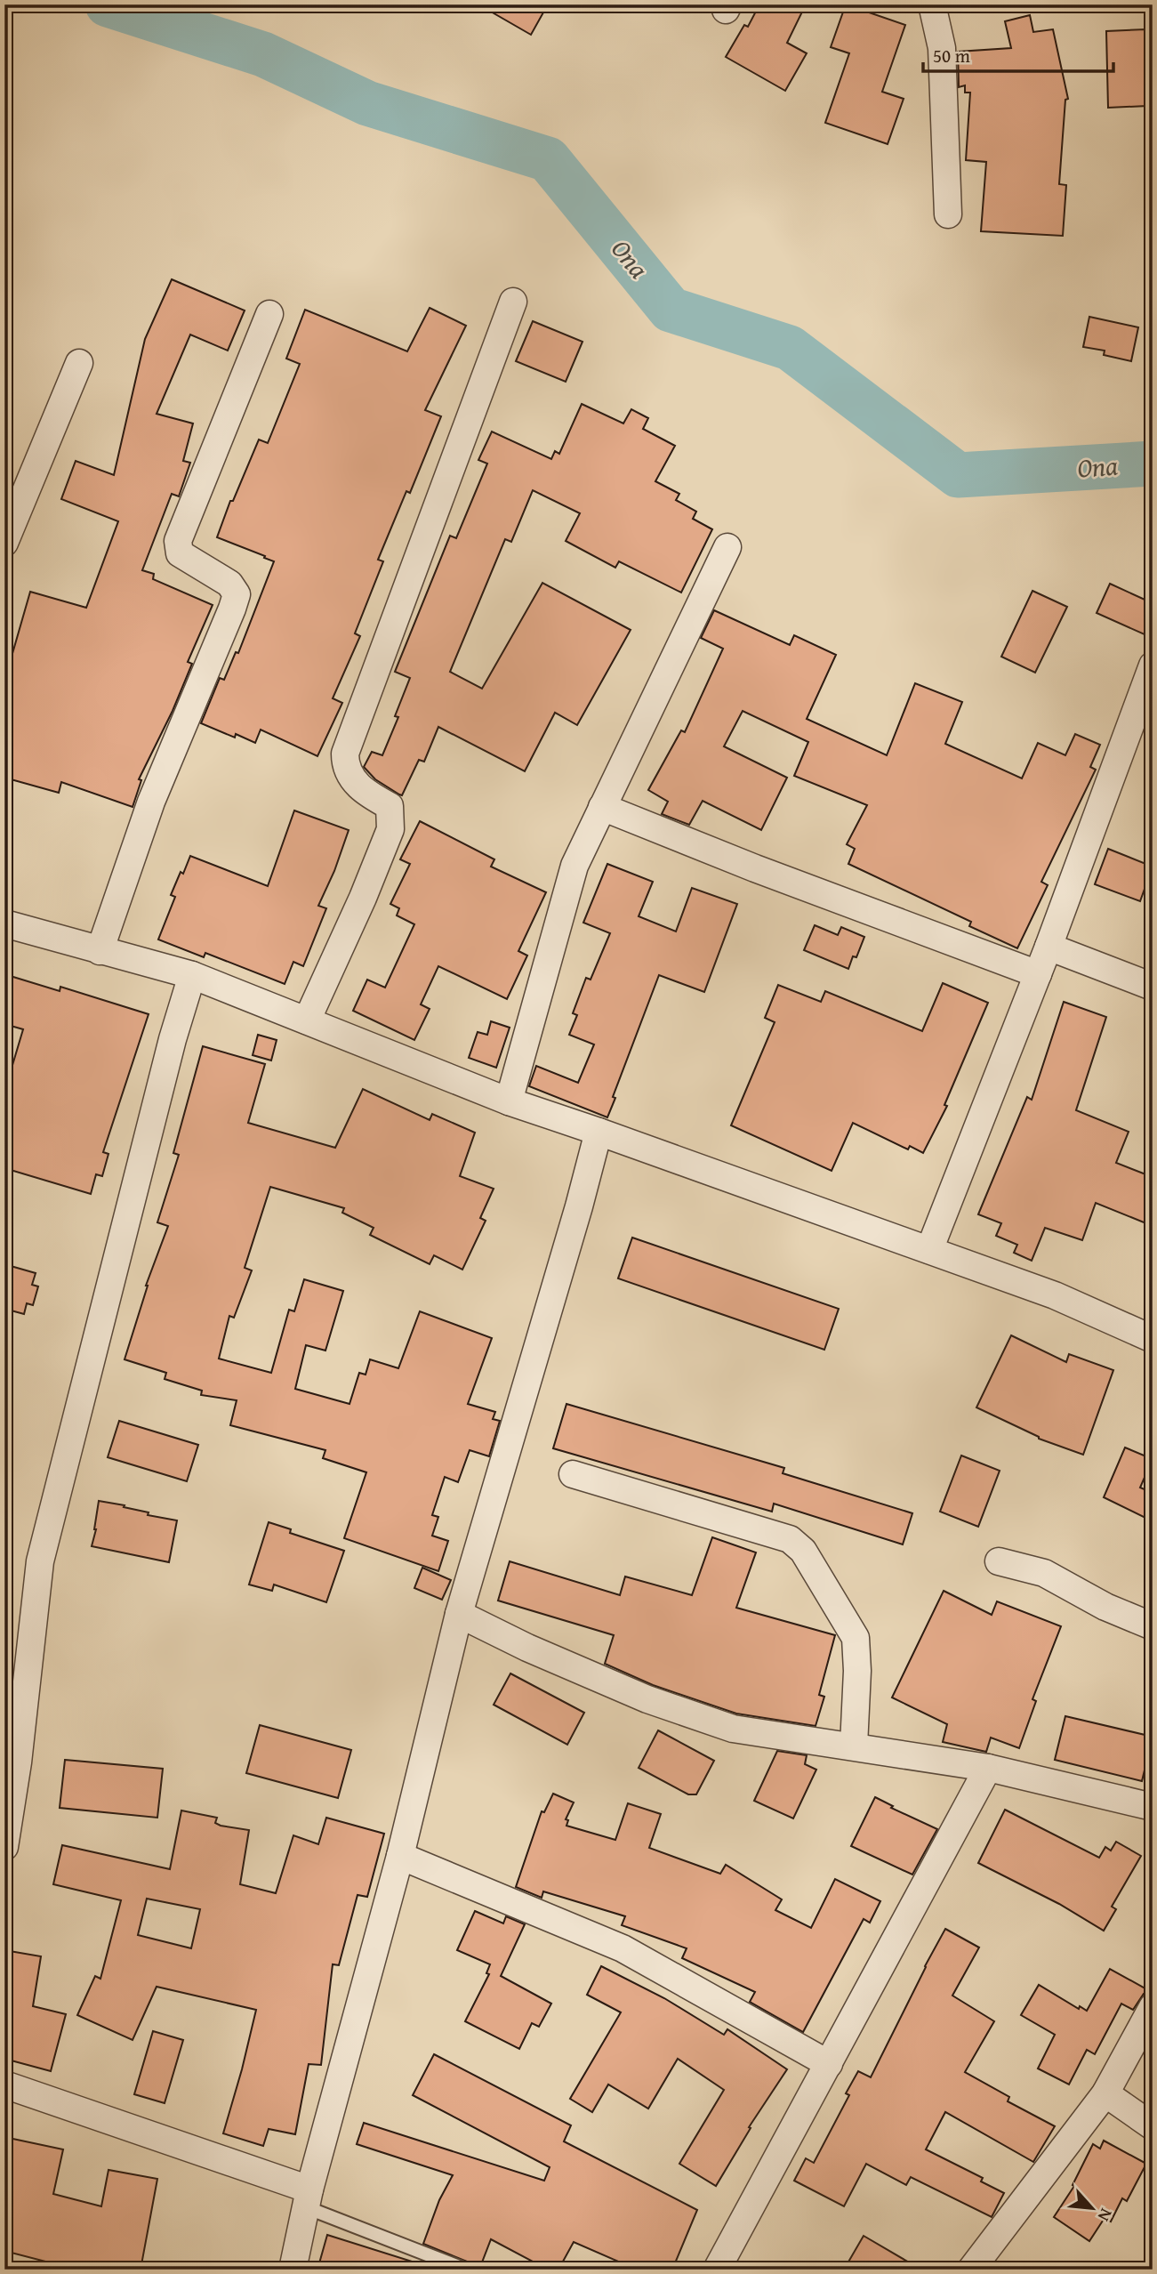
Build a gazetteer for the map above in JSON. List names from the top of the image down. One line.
{"water":["Ona"],"scale_bar":"50 m","north":"bottom right"}
